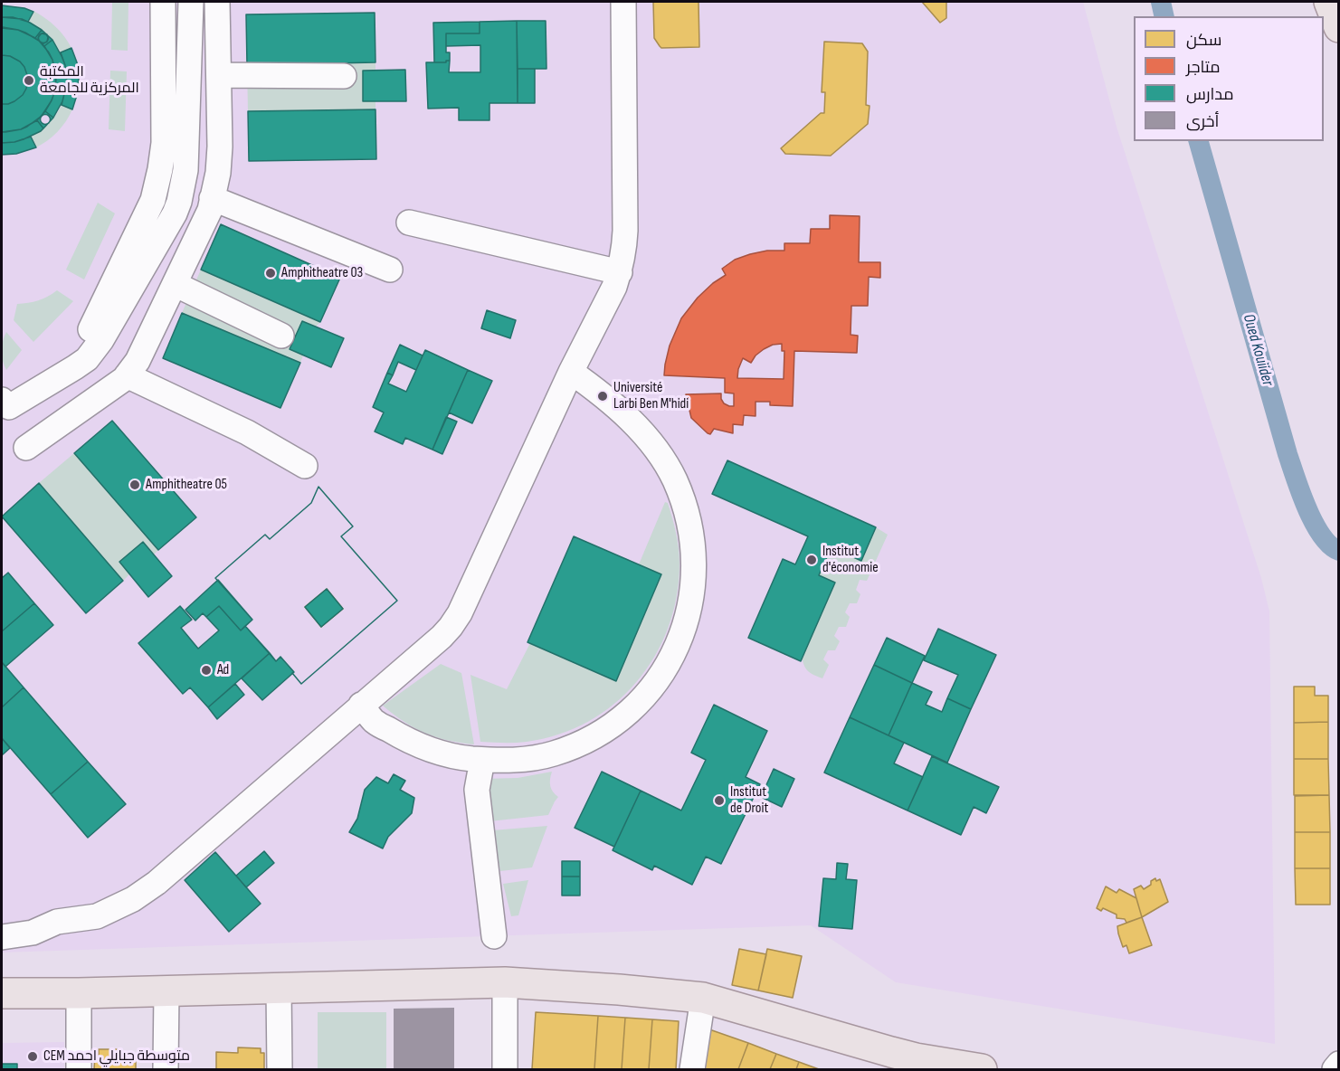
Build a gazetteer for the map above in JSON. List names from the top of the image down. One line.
{"water":["Oued Kouiider"],"places":["المكتبة المركزية للجامعة","Amphitheatre 03","Université Larbi Ben M'hidi","Amphitheatre 05","Institut d'économie","Ad","Institut de Droit","CEM متوسطة جبايلي احمد"],"legend":["سكن","متاجر","مدارس","أخرى"]}
